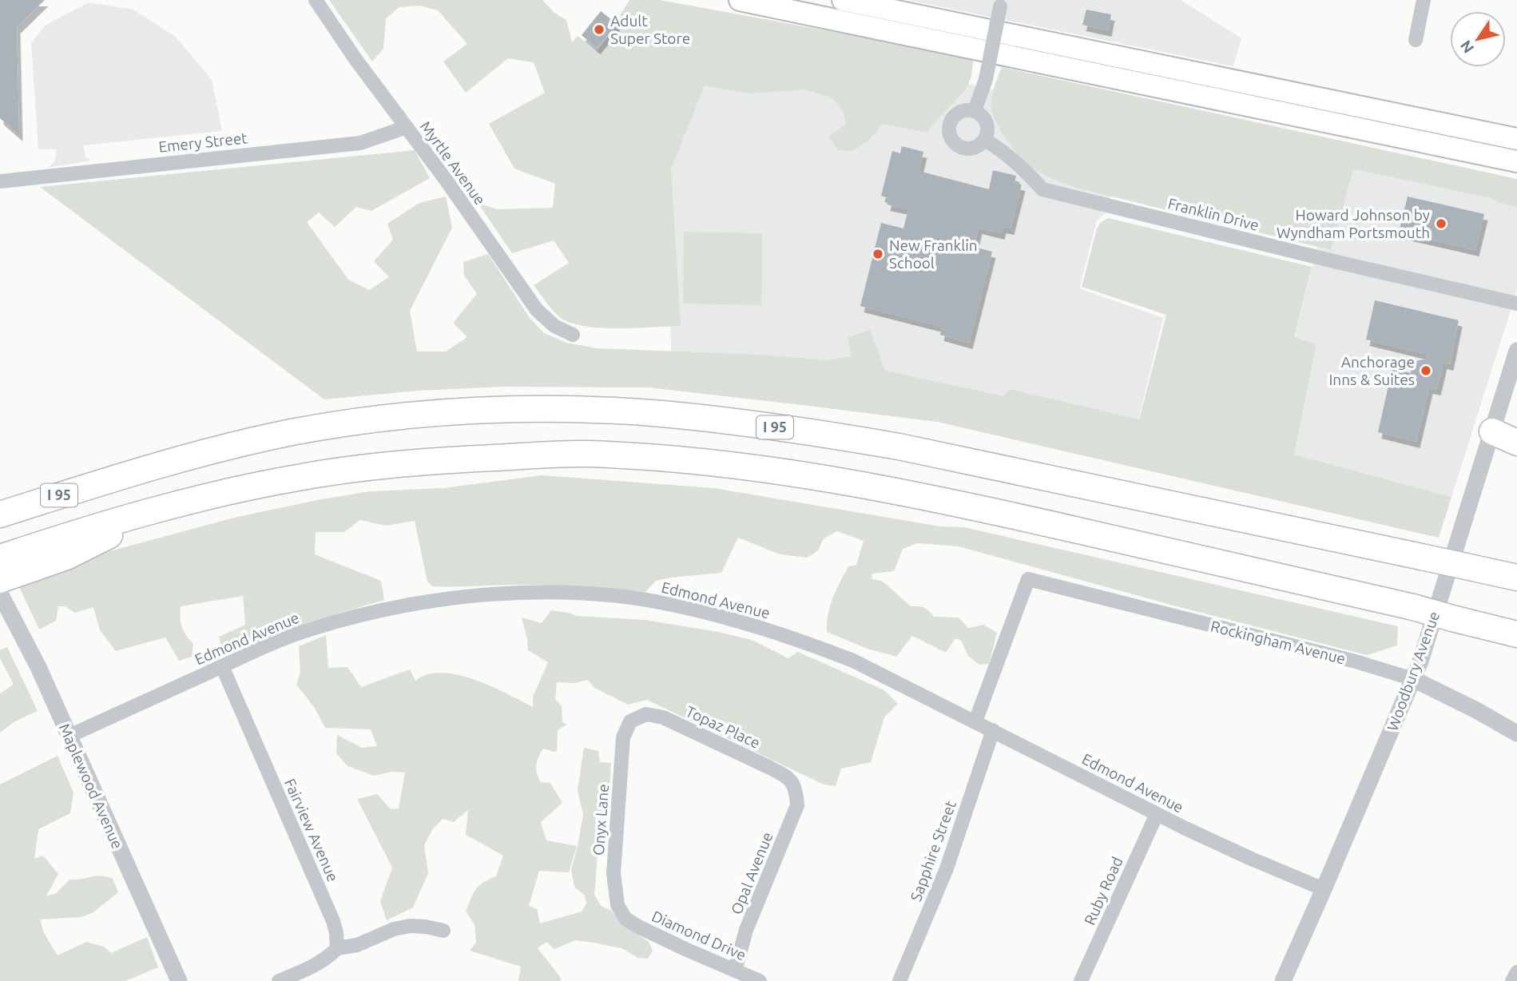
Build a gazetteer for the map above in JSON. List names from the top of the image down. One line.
{"streets":{"highway":["I 95"],"street":["Emery Street","Myrtle Avenue","Franklin Drive","Edmond Avenue","Rockingham Avenue","Woodbury Avenue","Topaz Place","Maplewood Avenue","Onyx Lane","Fairview Avenue","Sapphire Street","Opal Avenue","Ruby Road","Diamond Drive"]},"crossings":[["Emery Street","Myrtle Avenue"],["Edmond Avenue","Rockingham Avenue"],["Edmond Avenue","Woodbury Avenue"],["Edmond Avenue","Maplewood Avenue"],["Edmond Avenue","Fairview Avenue"],["Edmond Avenue","Sapphire Street"],["Edmond Avenue","Ruby Road"],["Rockingham Avenue","Woodbury Avenue"],["Topaz Place","Onyx Lane"],["Topaz Place","Opal Avenue"],["Onyx Lane","Diamond Drive"],["Opal Avenue","Diamond Drive"]],"places":["Adult Super Store","Howard Johnson by Wyndham Portsmouth","New Franklin School","Anchorage Inns & Suites"],"north":"bottom left"}
